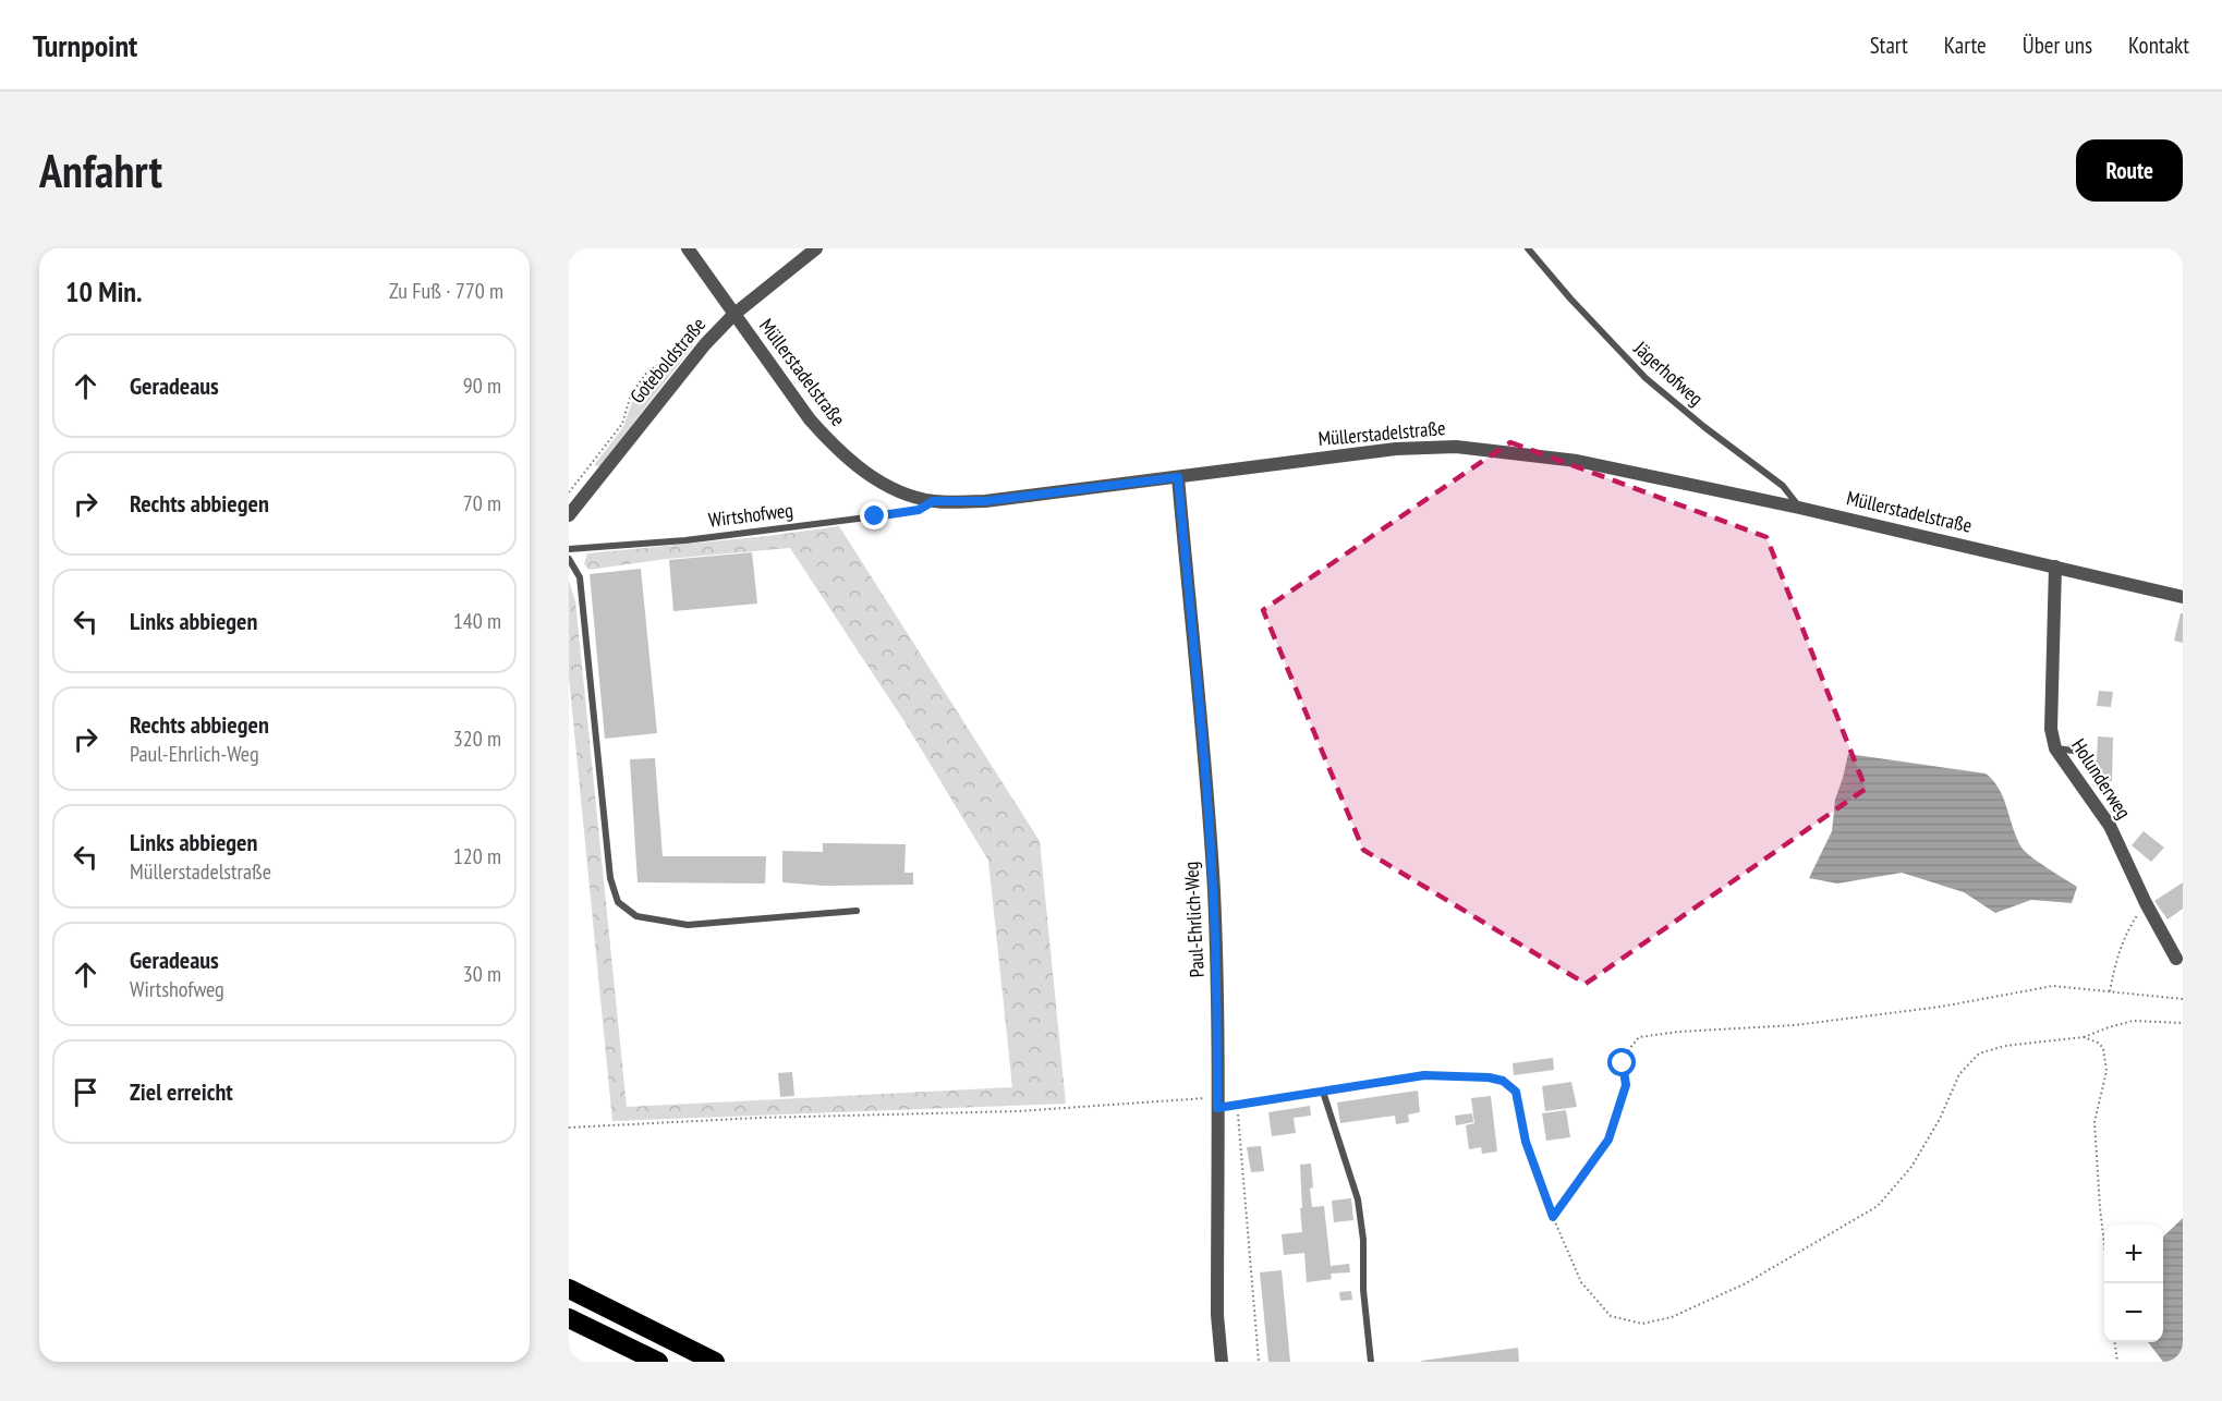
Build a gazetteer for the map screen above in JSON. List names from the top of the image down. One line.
{"streets":{"street":["Goteboldstraße","Müllerstadelstraße","Holunderweg","Paul-Ehrlich-Weg"],"lane":["Jägerhofweg","Wirtshofweg"]},"crossings":[["Goteboldstraße","Müllerstadelstraße"],["Müllerstadelstraße","Jägerhofweg"],["Müllerstadelstraße","Wirtshofweg"],["Müllerstadelstraße","Holunderweg"],["Müllerstadelstraße","Paul-Ehrlich-Weg"]],"page":{"header":"Turnpoint","nav":["Start","Karte","Über uns","Kontakt"],"buttons":"Route","title":"Anfahrt","heading":["10 Min.","Zu Fuß · 770 m"],"list":[["Geradeaus","90 m"],["Rechts abbiegen","70 m"],["Links abbiegen","140 m"],["Rechts abbiegen","Paul-Ehrlich-Weg","320 m"],["Links abbiegen","Müllerstadelstraße","120 m"],["Geradeaus","Wirtshofweg","30 m"],"Ziel erreicht"],"map_buttons":["+","−"]}}
